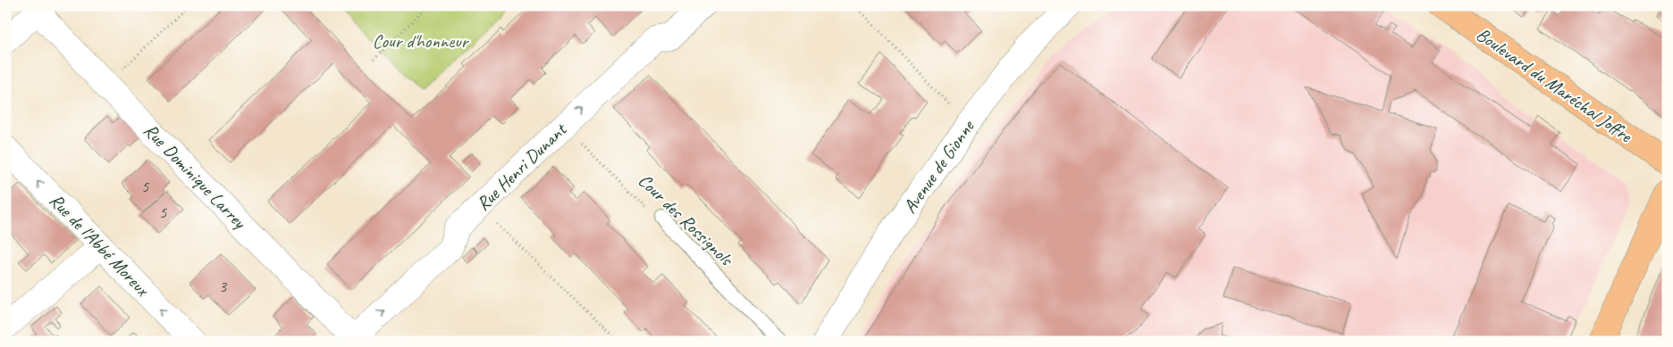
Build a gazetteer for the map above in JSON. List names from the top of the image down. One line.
{"streets":{"main road":["Boulevard du Maréchal Joffre"],"street":["Rue Henri Dunant","Avenue de Gionne","Rue Dominique Larrey","Rue de l'Abbé Moreux"],"lane":["Cour des Rossignols"]},"crossings":[["Rue Henri Dunant","Rue Dominique Larrey"],["Rue Henri Dunant","Cour des Rossignols"]],"one_way":["Rue Henri Dunant","Rue de l'Abbé Moreux"],"parks":["Cour d'honneur"],"house_numbers":["5","5","3"]}
